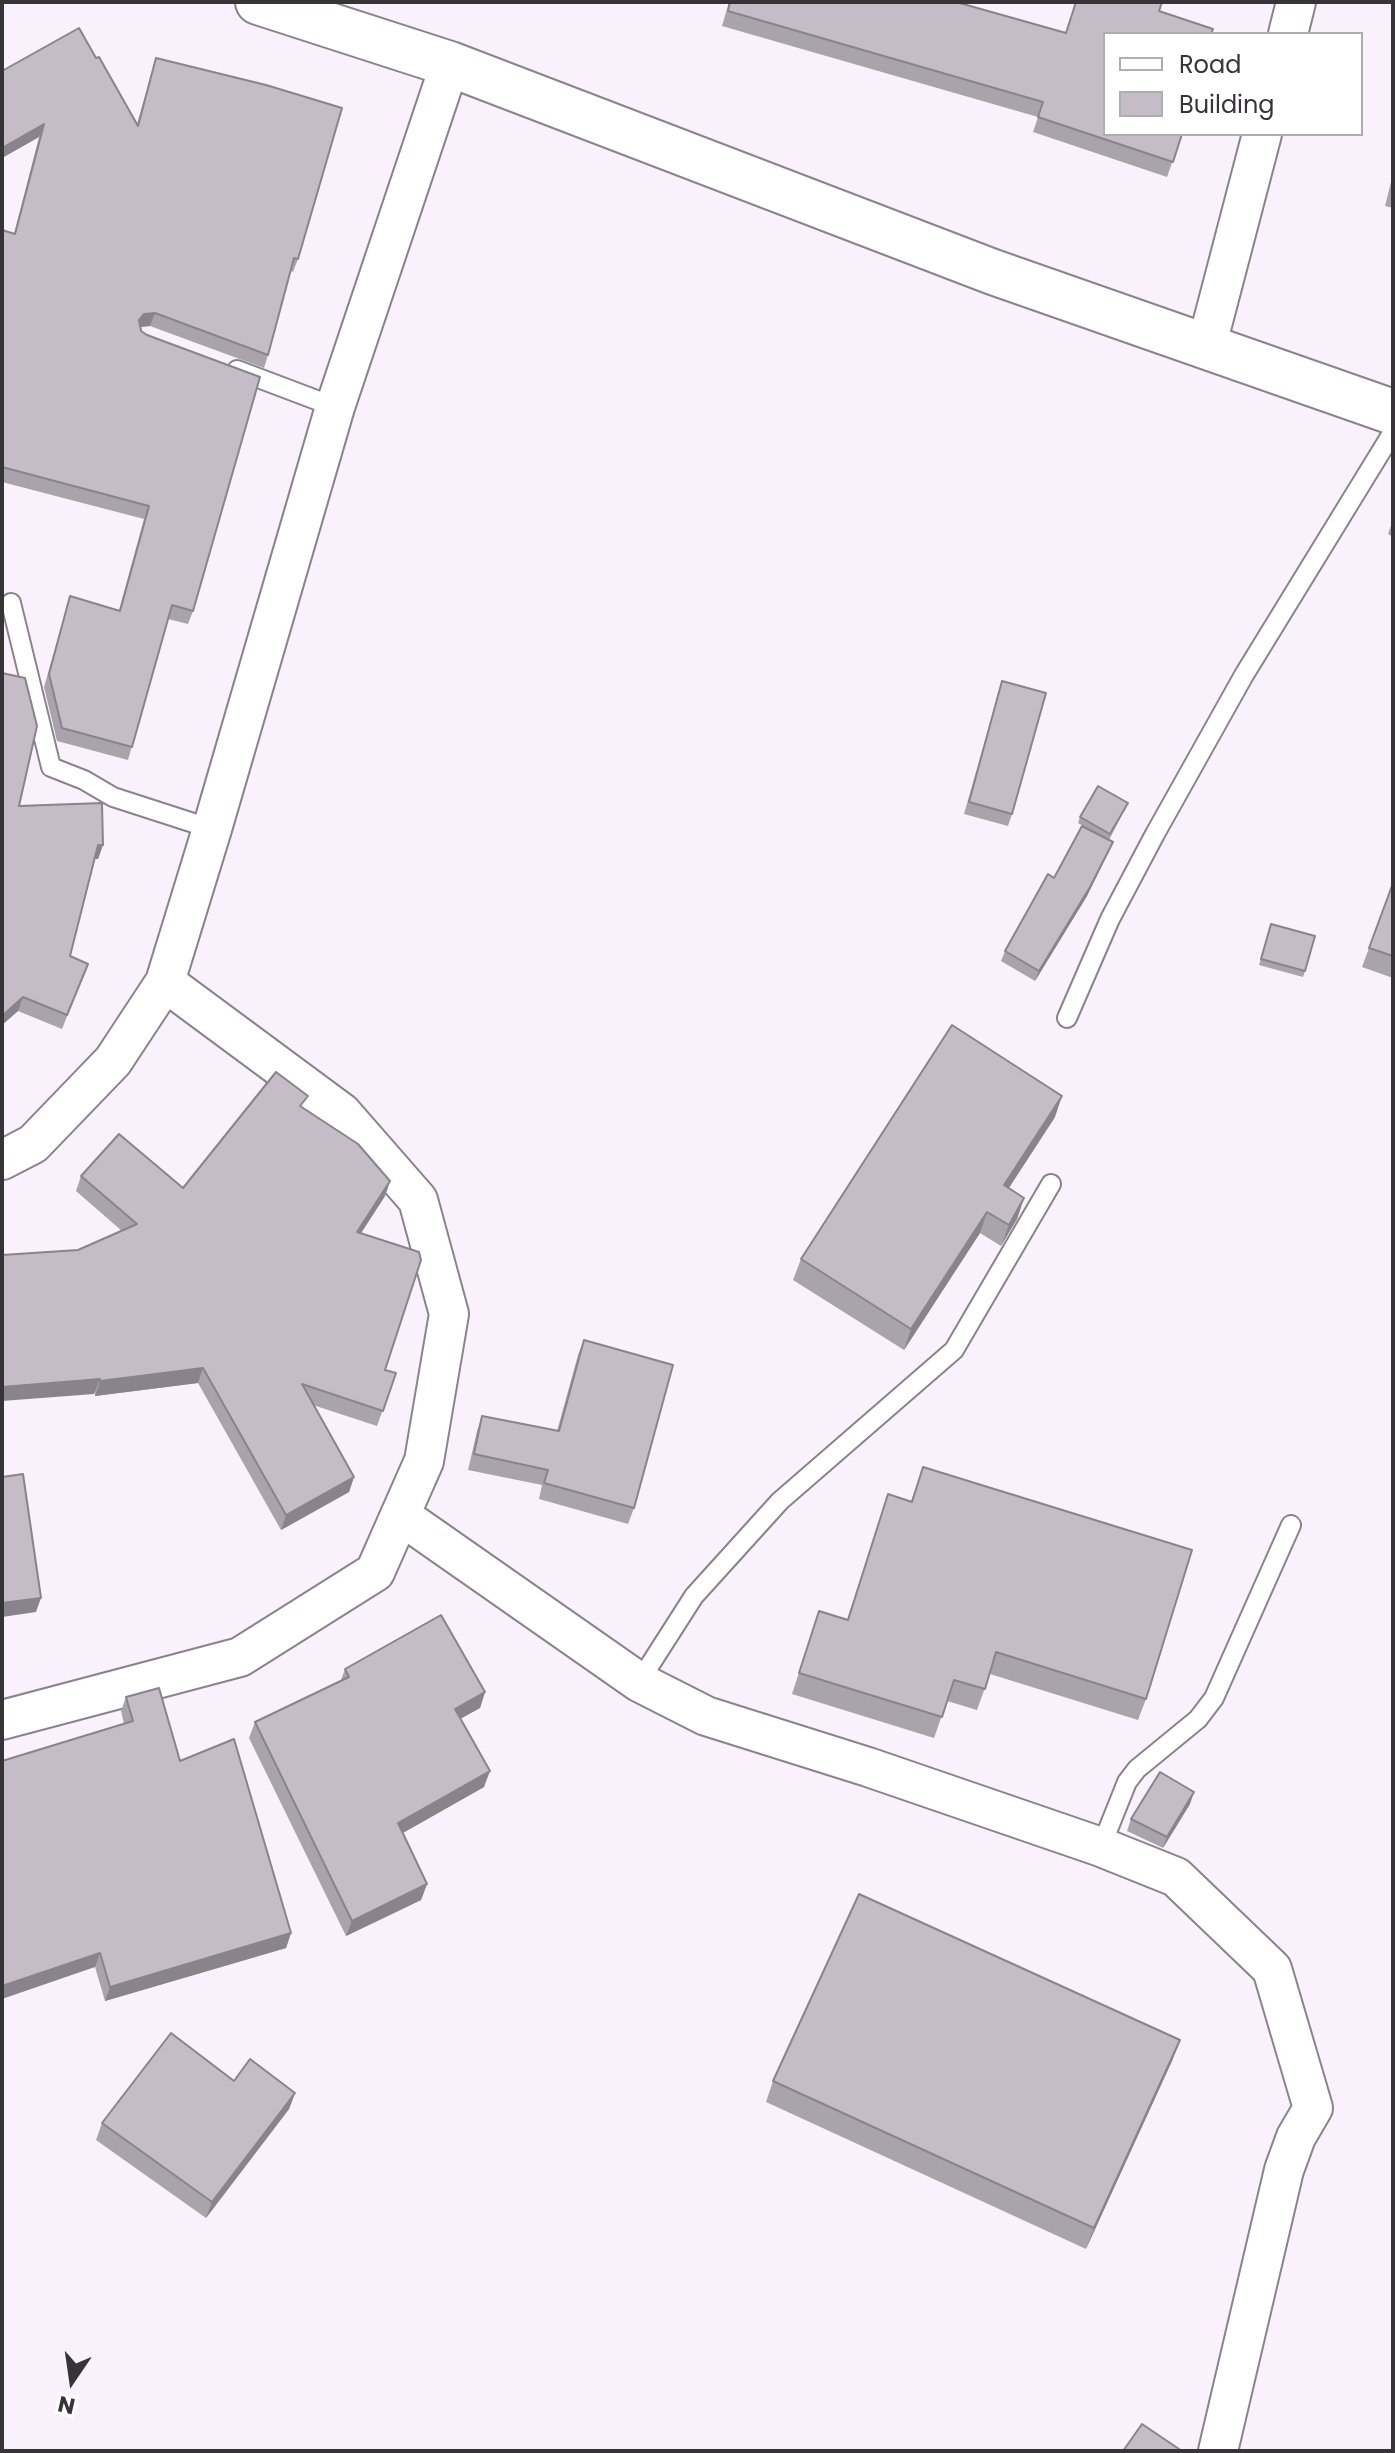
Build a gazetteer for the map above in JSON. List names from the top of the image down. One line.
{"legend":["Road","Building"],"north":"bottom"}
